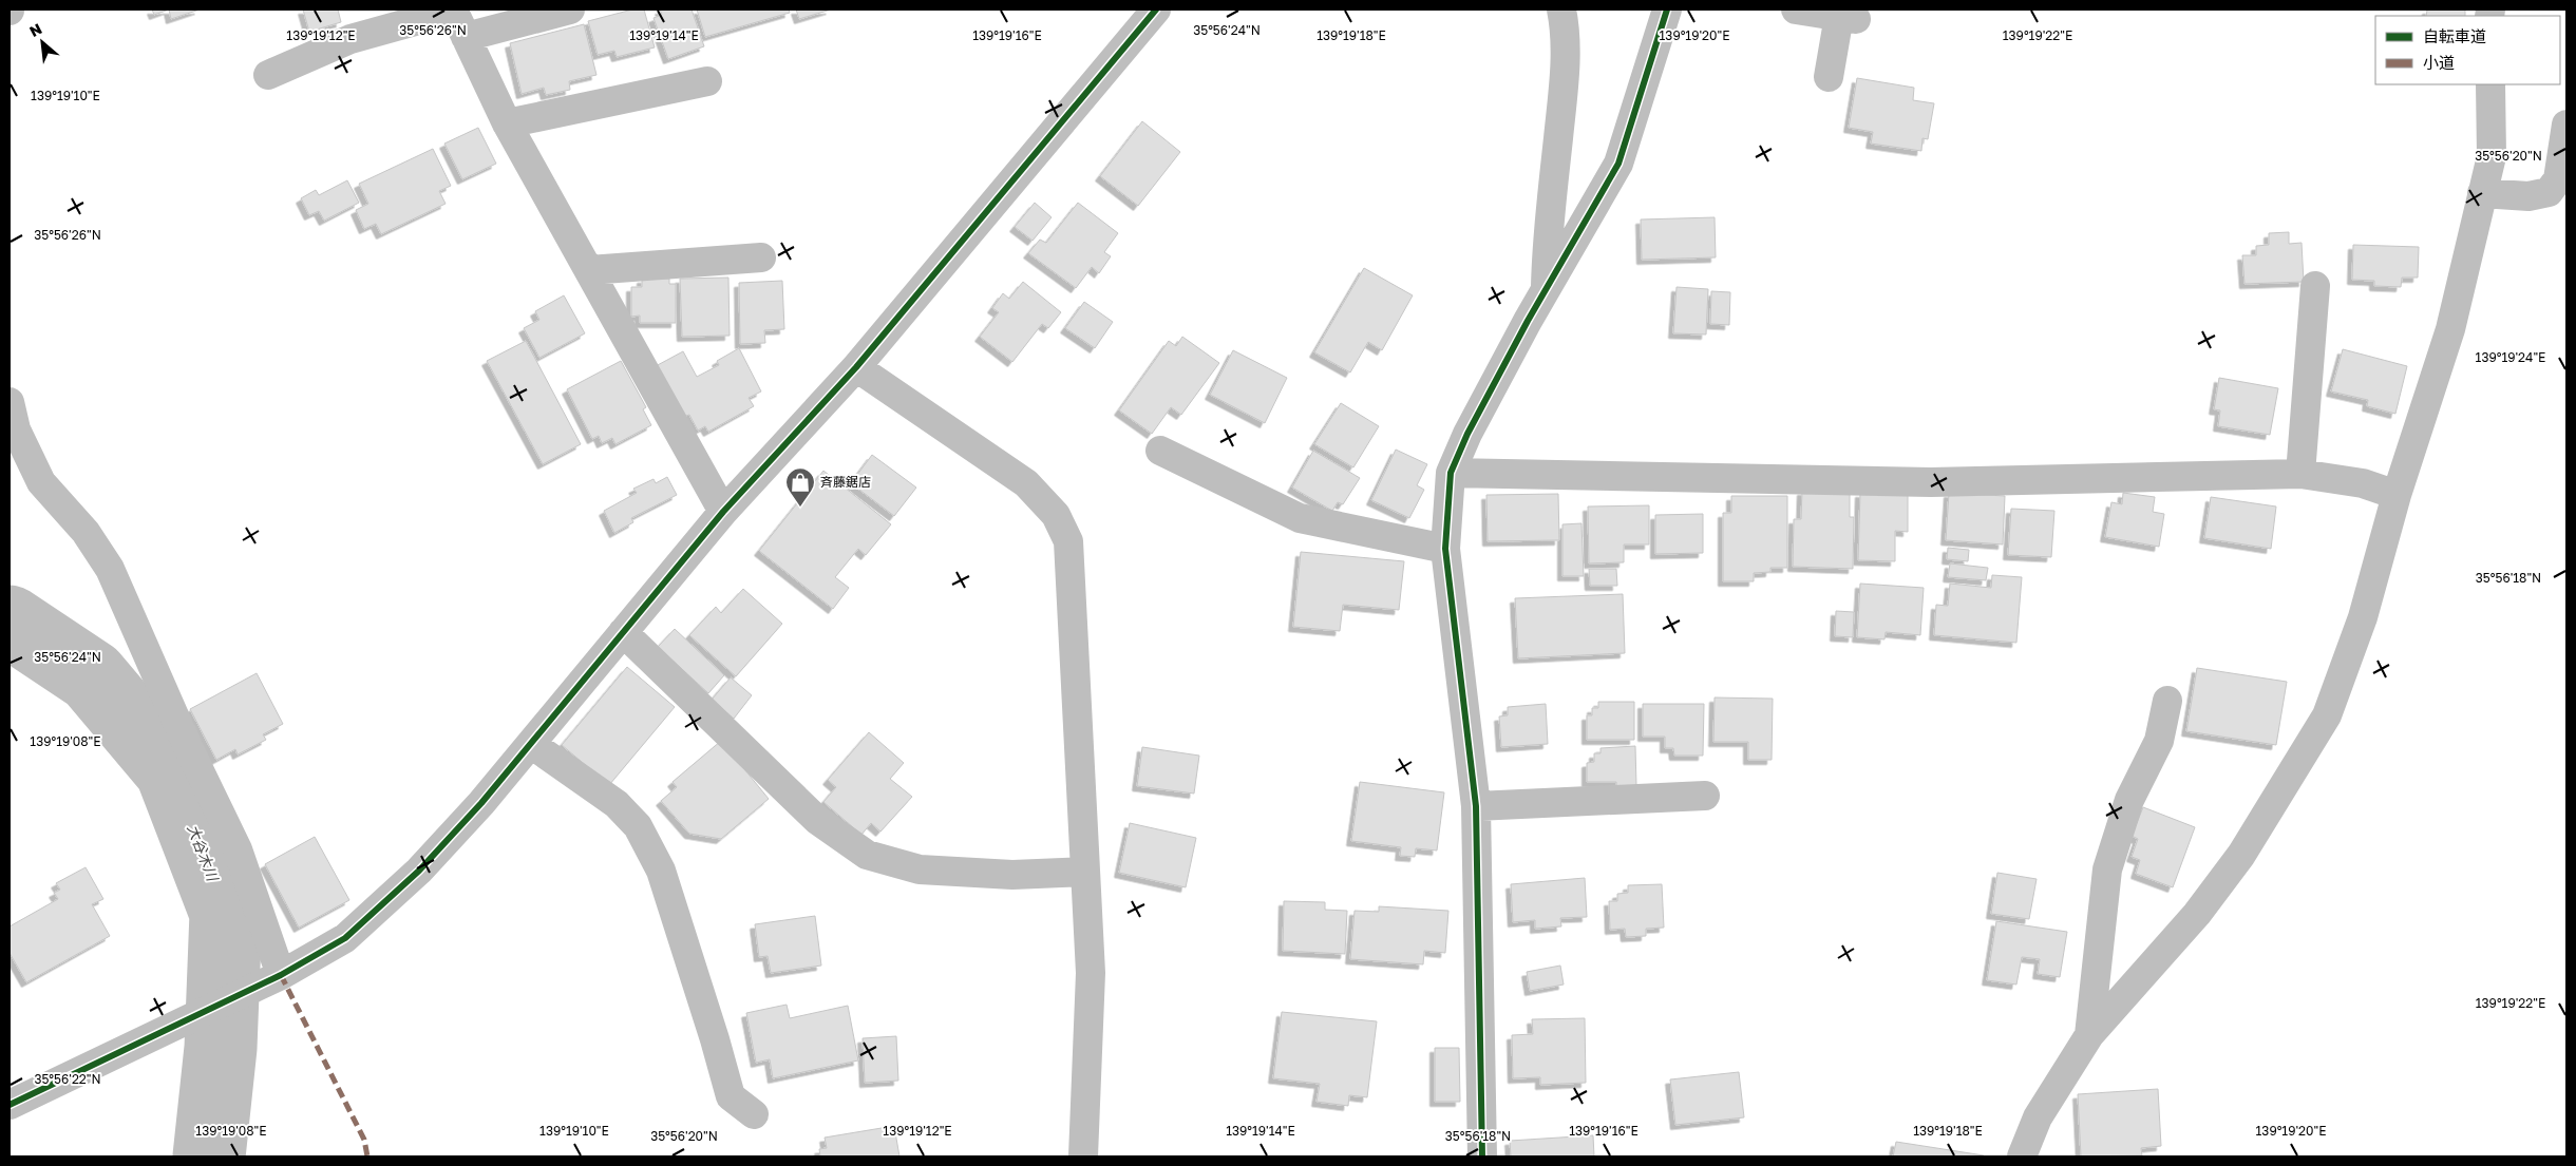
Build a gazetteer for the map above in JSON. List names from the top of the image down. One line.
{"water":["大谷木川"],"places":{"shop":["斉藤鋸店"]},"legend":["自転車道","小道"],"north":"top left","coordinates":["35°56'26\"N","35°56'24\"N","139°19'12\"E","139°19'14\"E","139°19'16\"E","139°19'18\"E","139°19'20\"E","139°19'22\"E","139°19'10\"E","35°56'20\"N","139°19'24\"E","35°56'18\"N","139°19'08\"E","35°56'22\"N"]}
